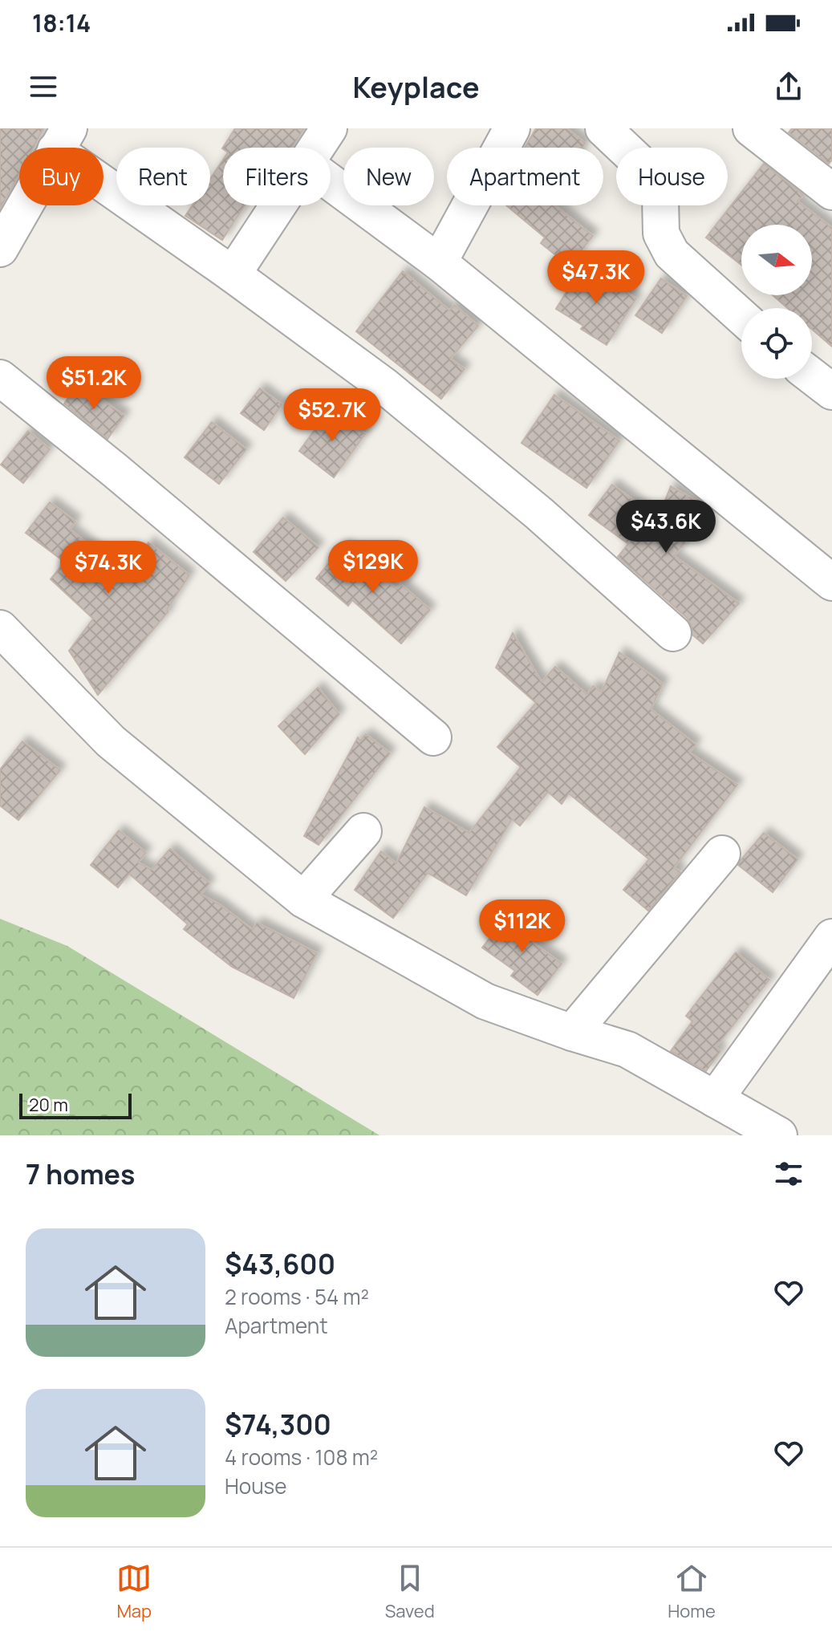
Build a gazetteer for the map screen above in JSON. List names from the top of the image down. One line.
{"scale_bar":"20 m","north":"right","page":{"status":"18:14","header":"Keyplace","chip":["Buy","Rent","Filters","New","Apartment","House"],"price":["$47.3K","$51.2K","$52.7K","$43.6K","$129K","$74.3K","$112K"],"scale":"20 m","heading":"7 homes","list":[{"name":"$43,600","note":"2 rooms · 54 m² · Apartment"},{"name":"$74,300","note":"4 rooms · 108 m² · House"}],"tabs":["Map","Saved","Home"]}}
